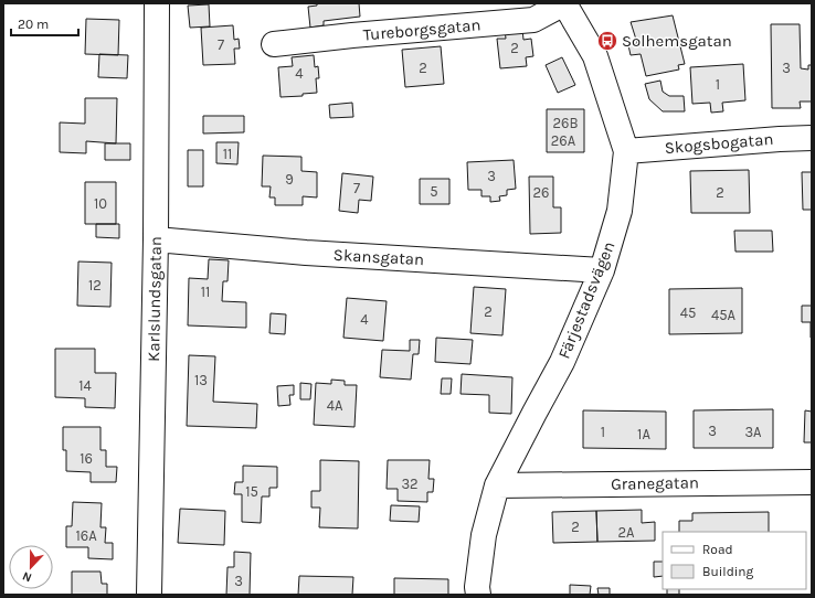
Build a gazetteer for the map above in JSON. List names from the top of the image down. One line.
{"streets":{"street":["Tureborgsgatan","Skogsbogatan","Skansgatan","Karlslundsgatan","Färjestadsvägen","Granegatan"]},"crossings":[["Tureborgsgatan","Färjestadsvägen"],["Skogsbogatan","Färjestadsvägen"],["Skansgatan","Karlslundsgatan"],["Skansgatan","Färjestadsvägen"],["Färjestadsvägen","Granegatan"]],"places":{"bus stop":["Solhemsgatan"]},"house_numbers":["7","2","2","3","4","1","26B","26A","11","3","9","7","5","26","2","10","12","11","2","45","45A","4","13","14","4A","3","1","3A","1A","16","32","15","2","2A","16A","3"],"legend":["Road","Building"],"scale_bar":"20 m","north":"bottom"}
